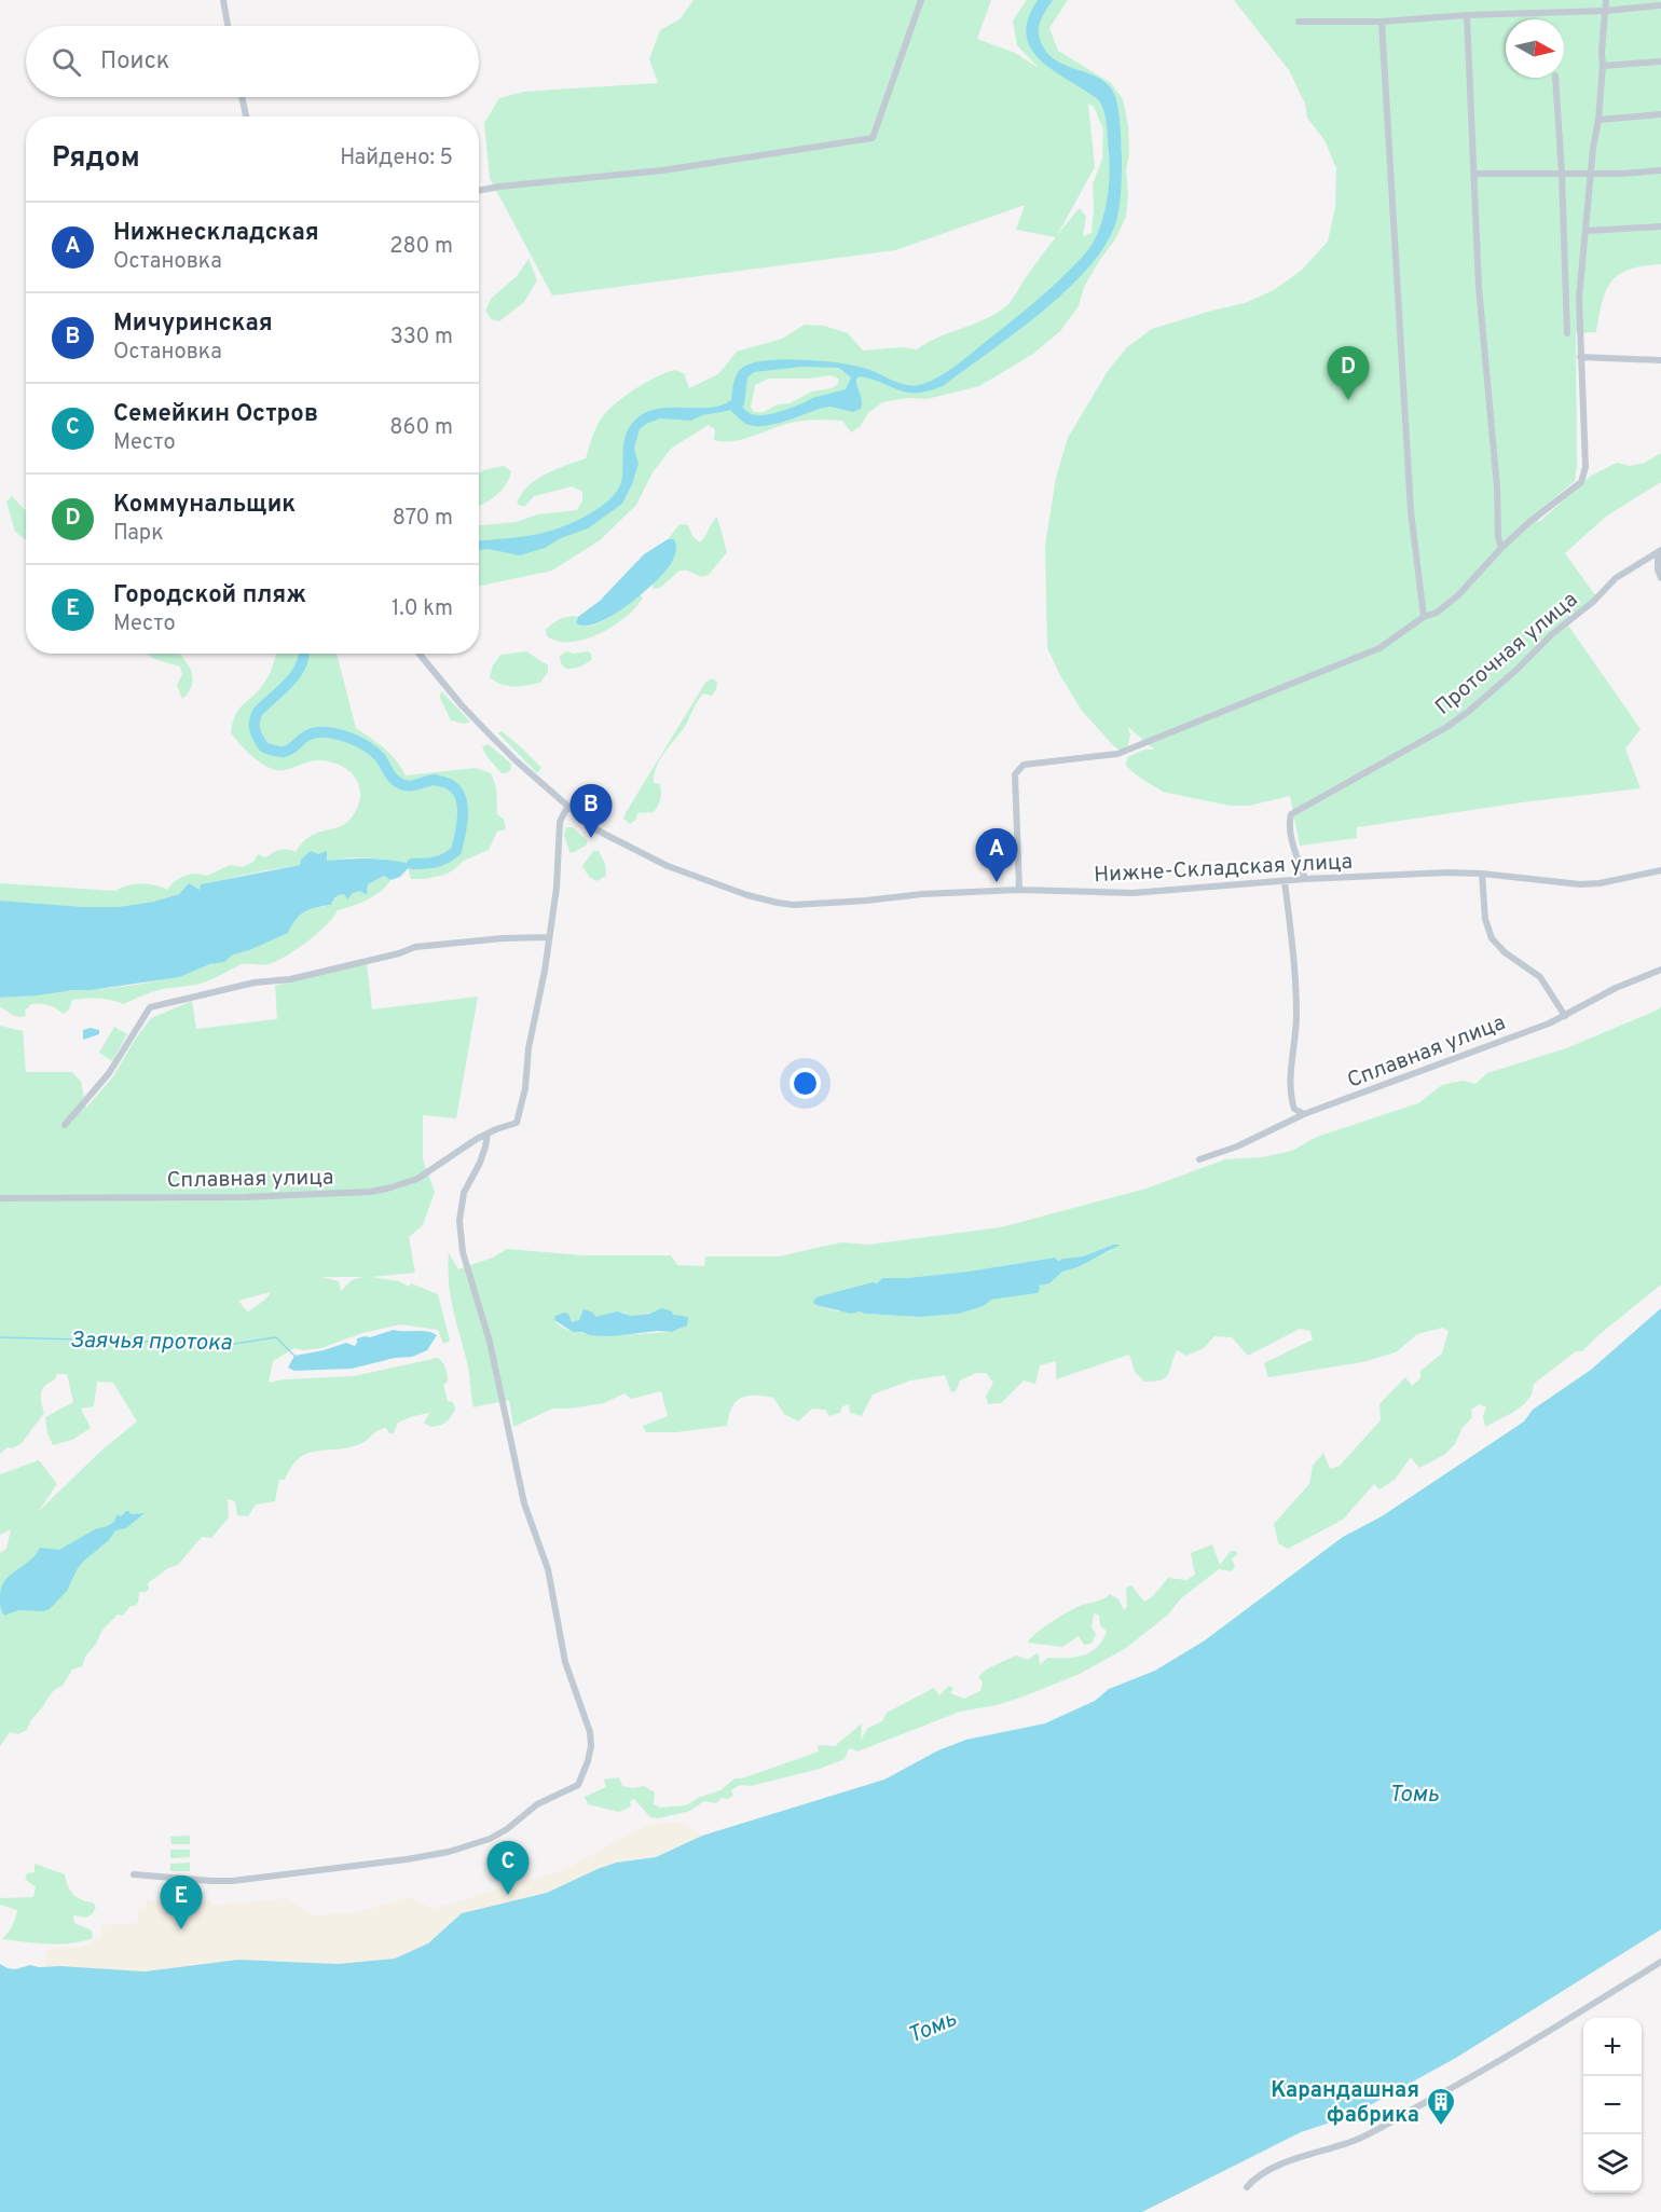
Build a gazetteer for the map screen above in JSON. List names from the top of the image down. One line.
{"streets":{"street":["Проточная улица","Нижне-Складская улица","Сплавная улица"]},"crossings":[["Проточная улица","Нижне-Складская улица"]],"water":["Заячья протока","Томь"],"places":{"building":["Карандашная фабрика"]},"north":"right","page":{"search":"Поиск","heading":["Рядом","Найдено: 5"],"list":[{"mark":"A","name":"Нижнескладская","note":"Остановка","value":"280 m"},{"mark":"B","name":"Мичуринская","note":"Остановка","value":"330 m"},{"mark":"C","name":"Семейкин Остров","note":"Место","value":"860 m"},{"mark":"D","name":"Коммунальщик","note":"Парк","value":"870 m"},{"mark":"E","name":"Городской пляж","note":"Место","value":"1.0 km"}],"pins":["D","B","A","C","E"],"map_buttons":["+","−"]}}
